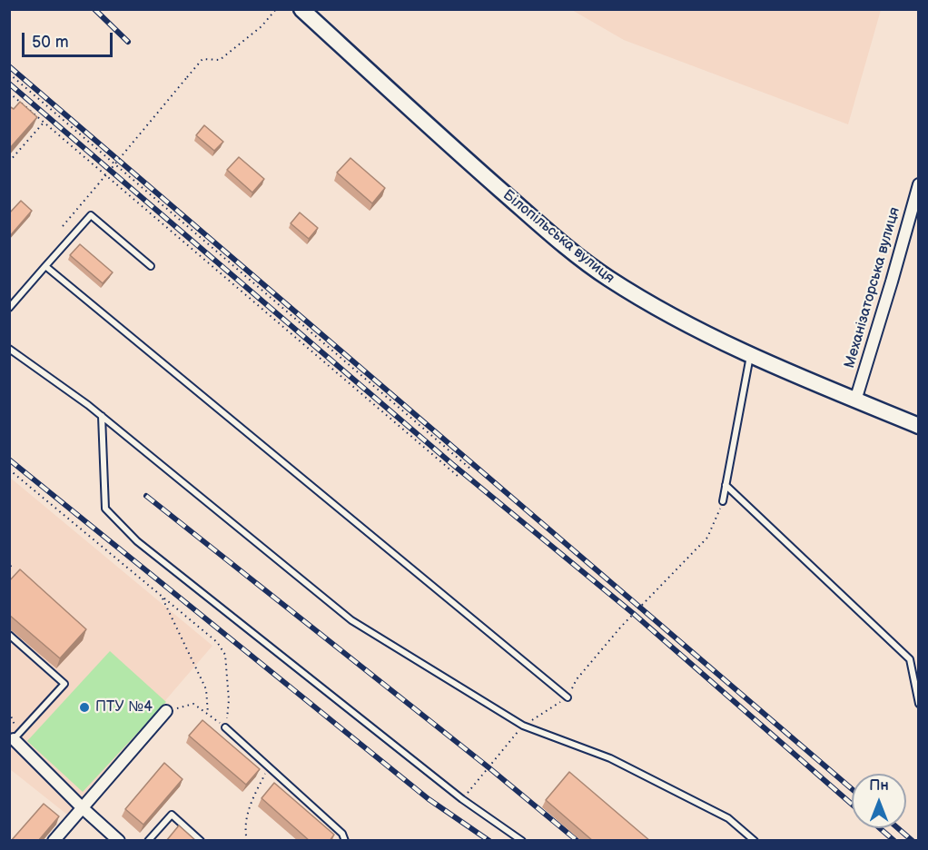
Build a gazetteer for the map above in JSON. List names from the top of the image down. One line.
{"streets":{"main road":["Білопільська вулиця"],"street":["Механізаторська вулиця"]},"crossings":[["Білопільська вулиця","Механізаторська вулиця"]],"places":["ПТУ №4"],"scale_bar":"50 m","north":"top"}
